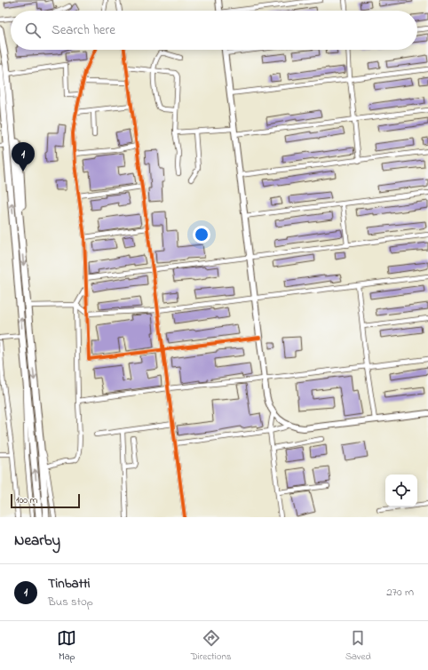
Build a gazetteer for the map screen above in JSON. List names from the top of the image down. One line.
{"scale_bar":"100 m","page":{"search":"Search here","pins":"1","scale":"100 m","heading":"Nearby","list":[{"mark":"1","name":"Tinbatti","note":"Bus stop","value":"270 m"}],"nav":["Map","Directions","Saved"]}}
